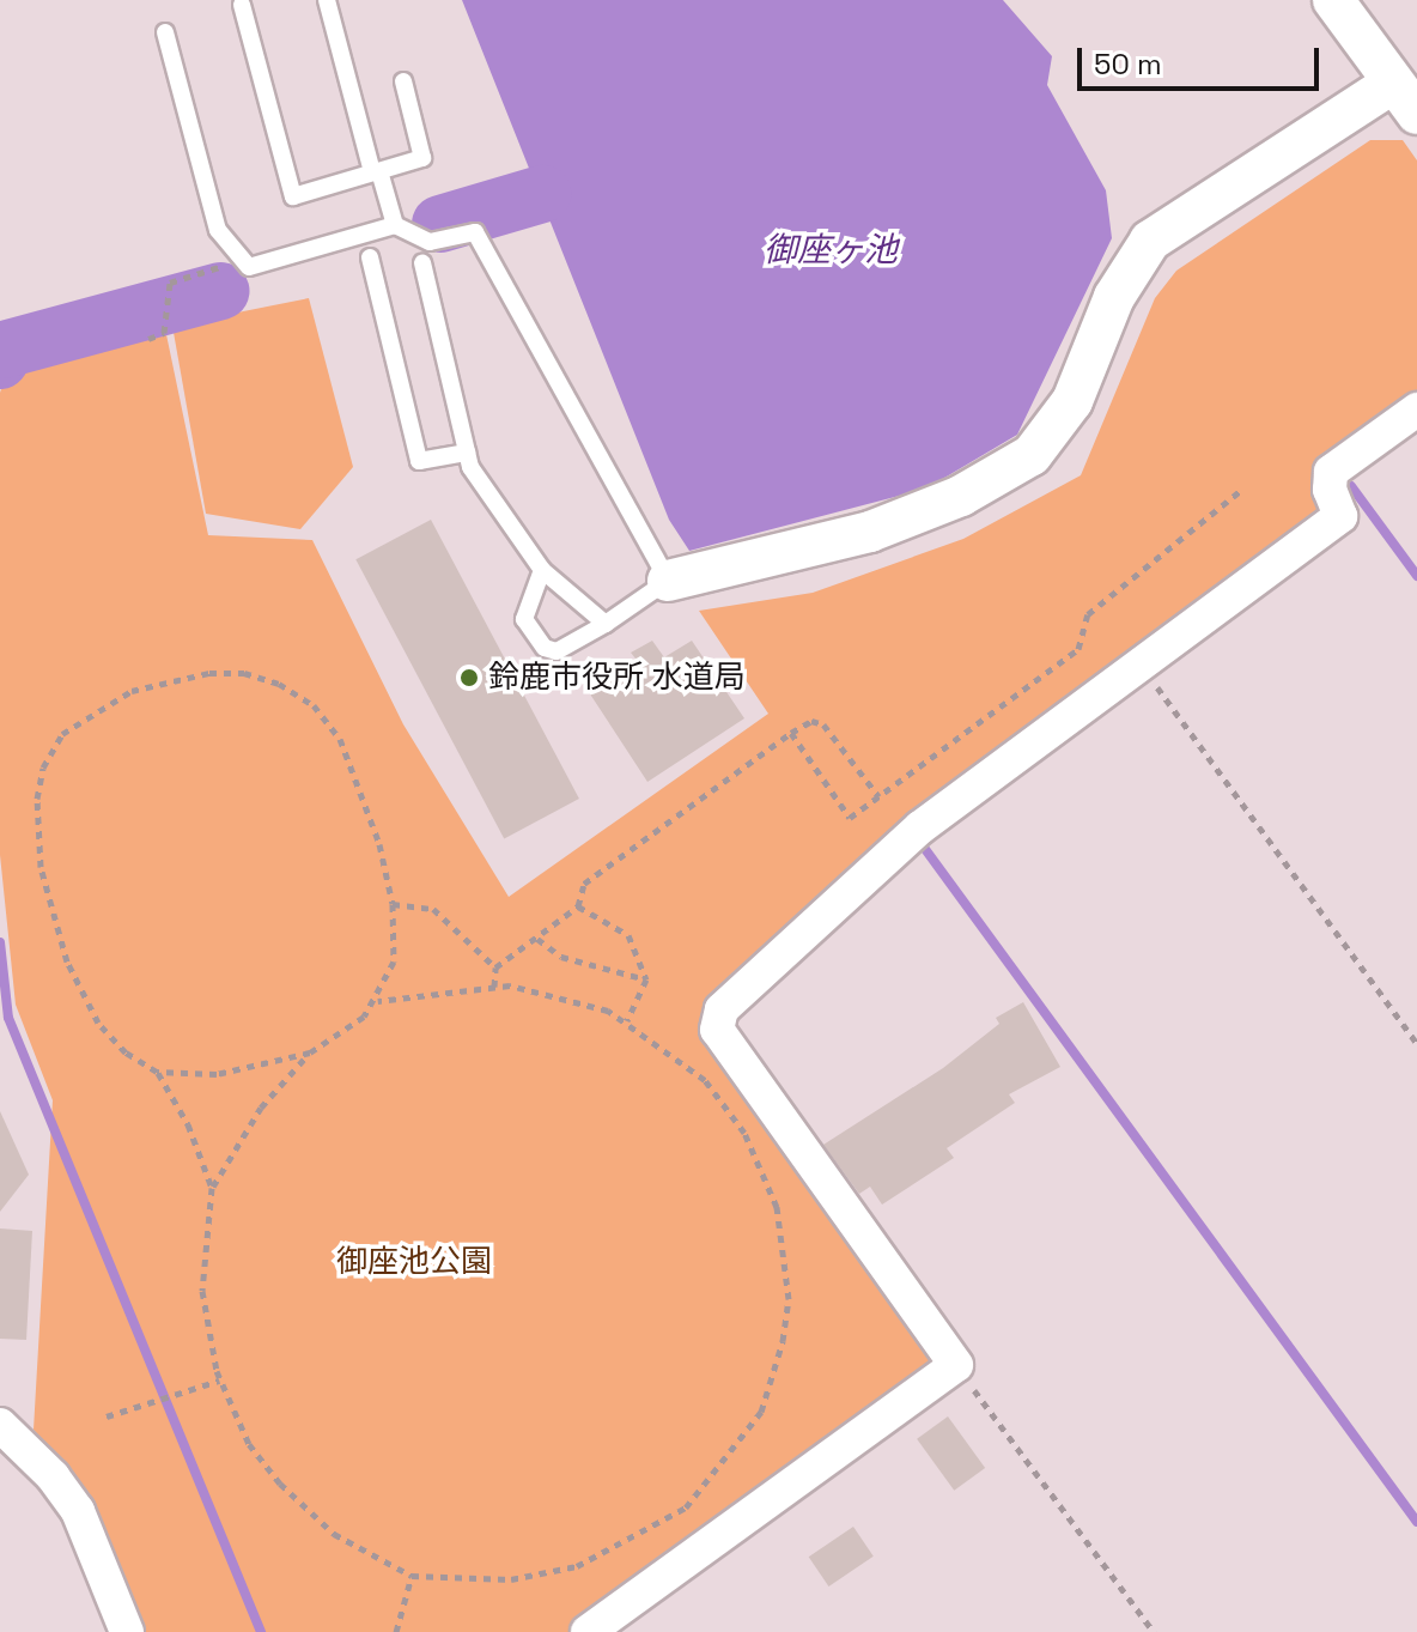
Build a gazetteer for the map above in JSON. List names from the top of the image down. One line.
{"water":["御座ヶ池"],"parks":["御座池公園"],"places":["鈴鹿市役所 水道局"],"scale_bar":"50 m"}
